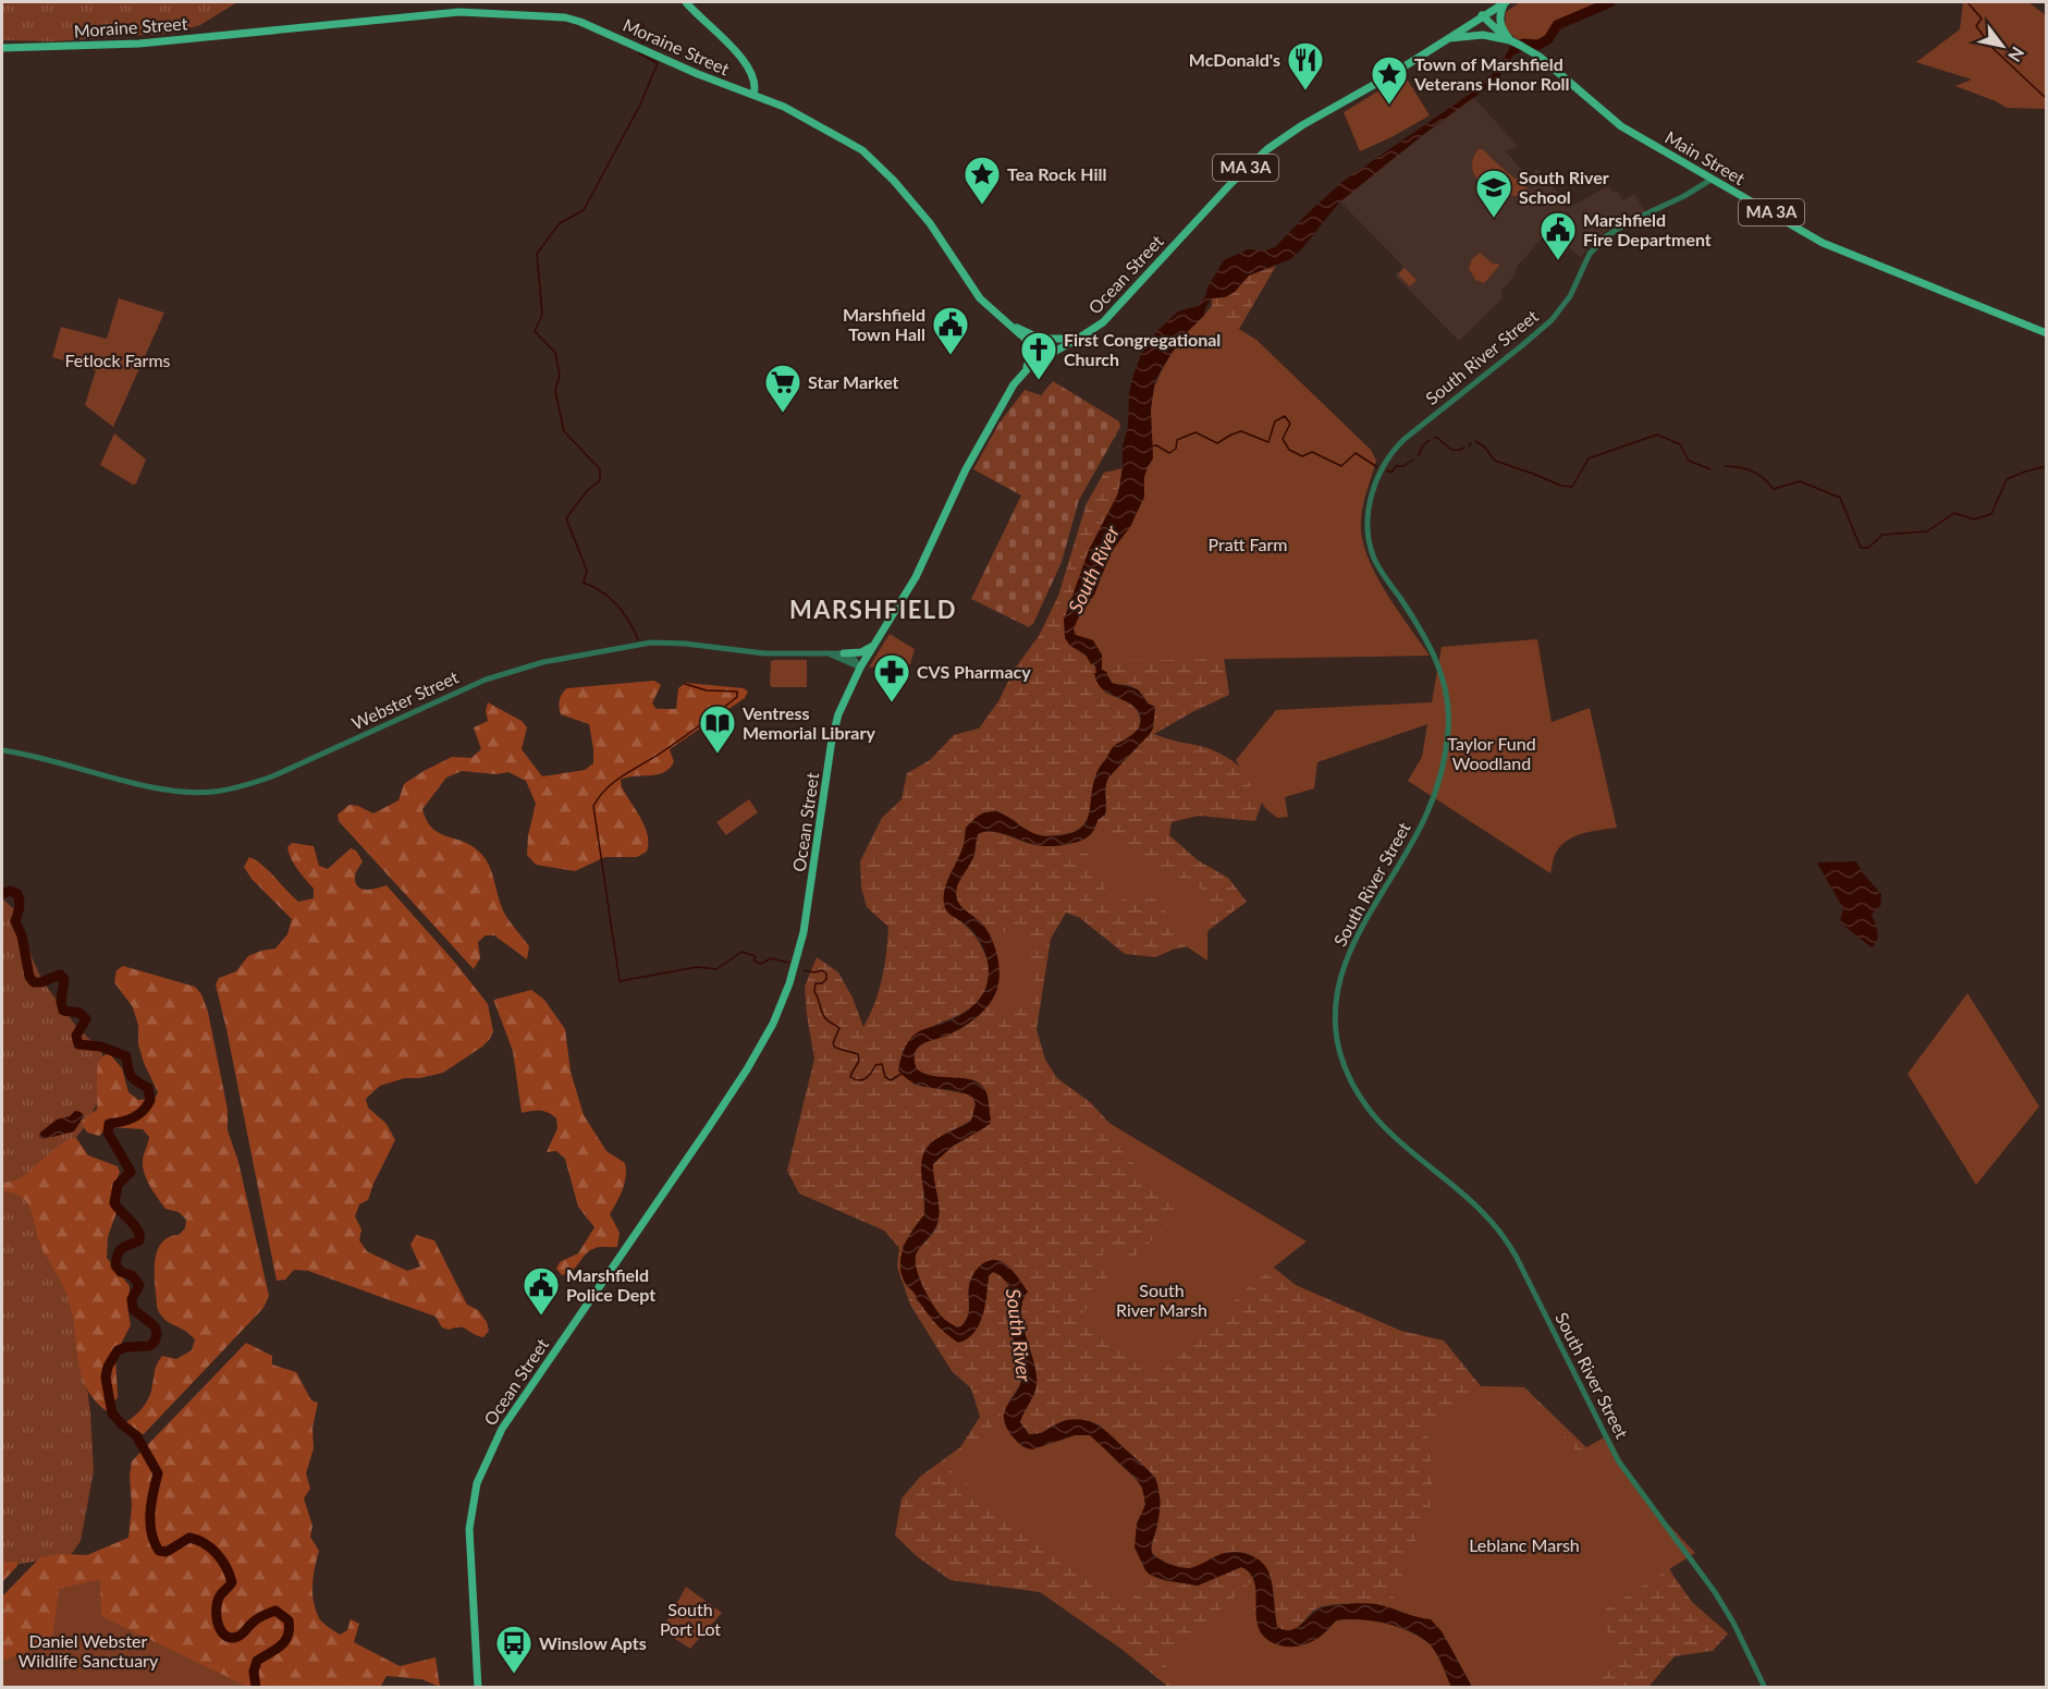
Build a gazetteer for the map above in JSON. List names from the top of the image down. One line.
{"streets":{"main road":["Moraine Street","Main Street","MA 3A","Ocean Street"],"street":["South River Street","Webster Street"]},"crossings":[["Moraine Street","Ocean Street"],["Main Street","MA 3A"],["Main Street","Ocean Street"],["Main Street","South River Street"],["MA 3A","Ocean Street"],["Ocean Street","Webster Street"]],"districts":["MARSHFIELD"],"water":["South River"],"parks":["Fetlock Farms","Pratt Farm","Taylor Fund Woodland","South River Marsh","Leblanc Marsh","South Port Lot","Daniel Webster Wildlife Sanctuary"],"places":{"restaurant":["McDonald's"],"place":["Town of Marshfield Veterans Honor Roll","Tea Rock Hill"],"school or university":["South River School"],"public building":["Marshfield Fire Department","Marshfield Town Hall","Marshfield Police Dept"],"church":["First Congregational Church"],"supermarket":["Star Market"],"pharmacy":["CVS Pharmacy"],"library":["Ventress Memorial Library"],"bus stop":["Winslow Apts"]},"north":"bottom right"}
